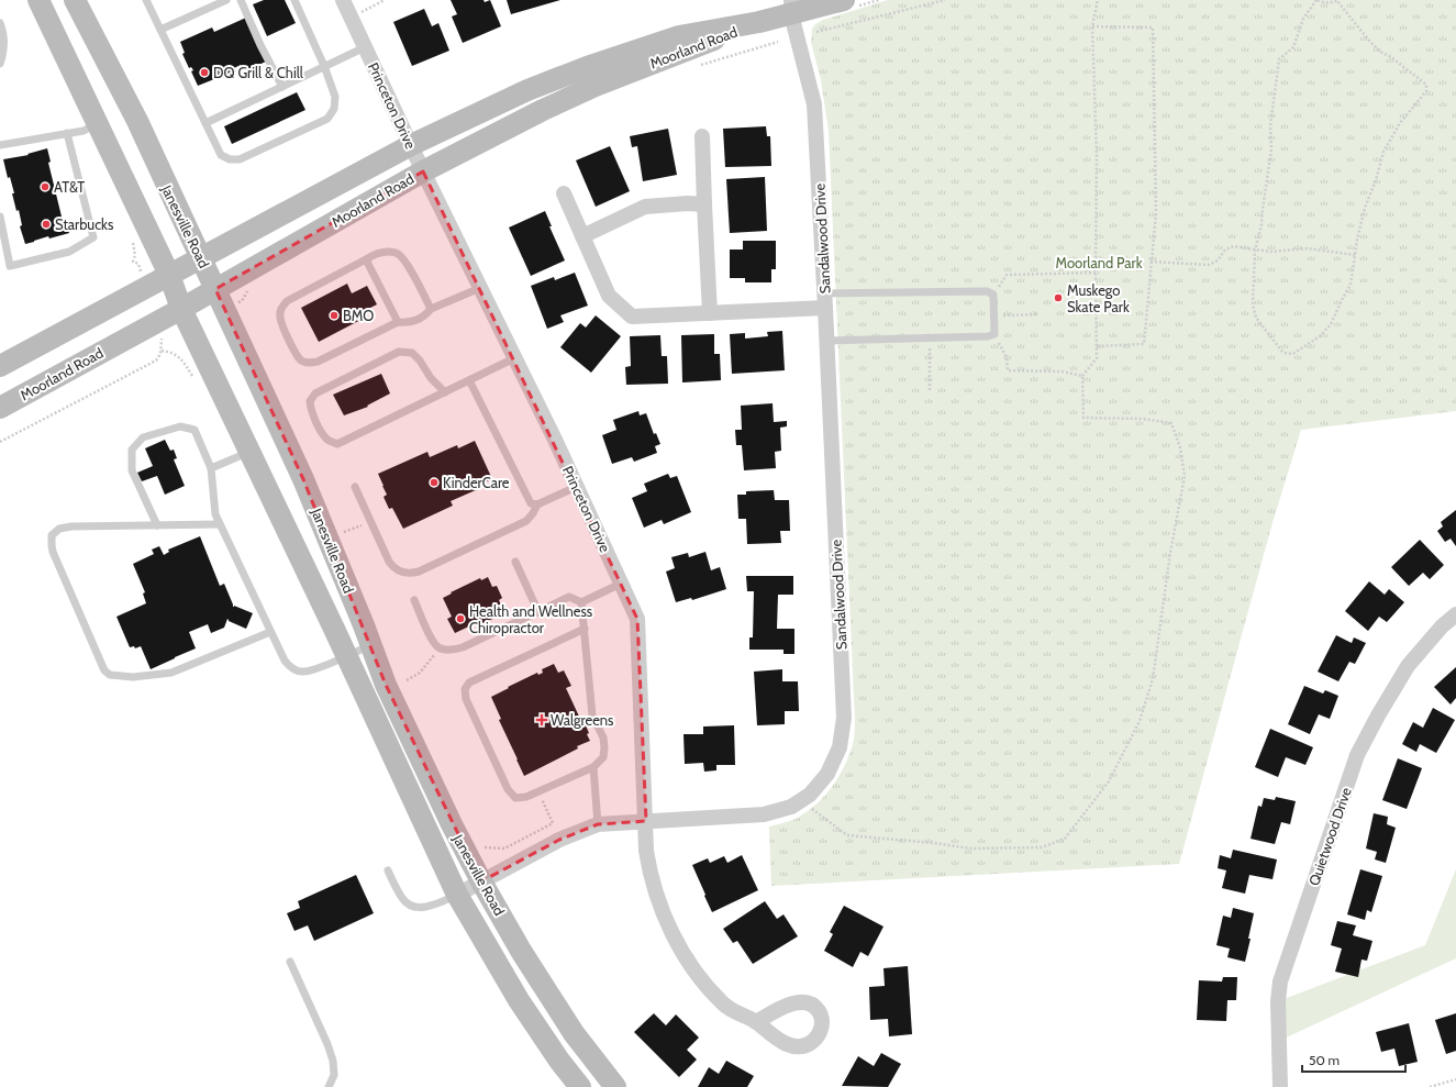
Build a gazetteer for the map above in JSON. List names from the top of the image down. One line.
{"streets":{"main road":["Moorland Road","Janesville Road"],"street":["Princeton Drive","Sandalwood Drive","Quietwood Drive"]},"crossings":[["Moorland Road","Princeton Drive"],["Moorland Road","Janesville Road"],["Moorland Road","Sandalwood Drive"],["Princeton Drive","Sandalwood Drive"],["Janesville Road","Sandalwood Drive"]],"parks":["Moorland Park"],"places":{"other":["DQ Grill & Chill","AT&T","Starbucks","Muskego Skate Park","BMO","KinderCare","Health and Wellness Chiropractor"],"health":["Walgreens"]},"scale_bar":"50 m"}
